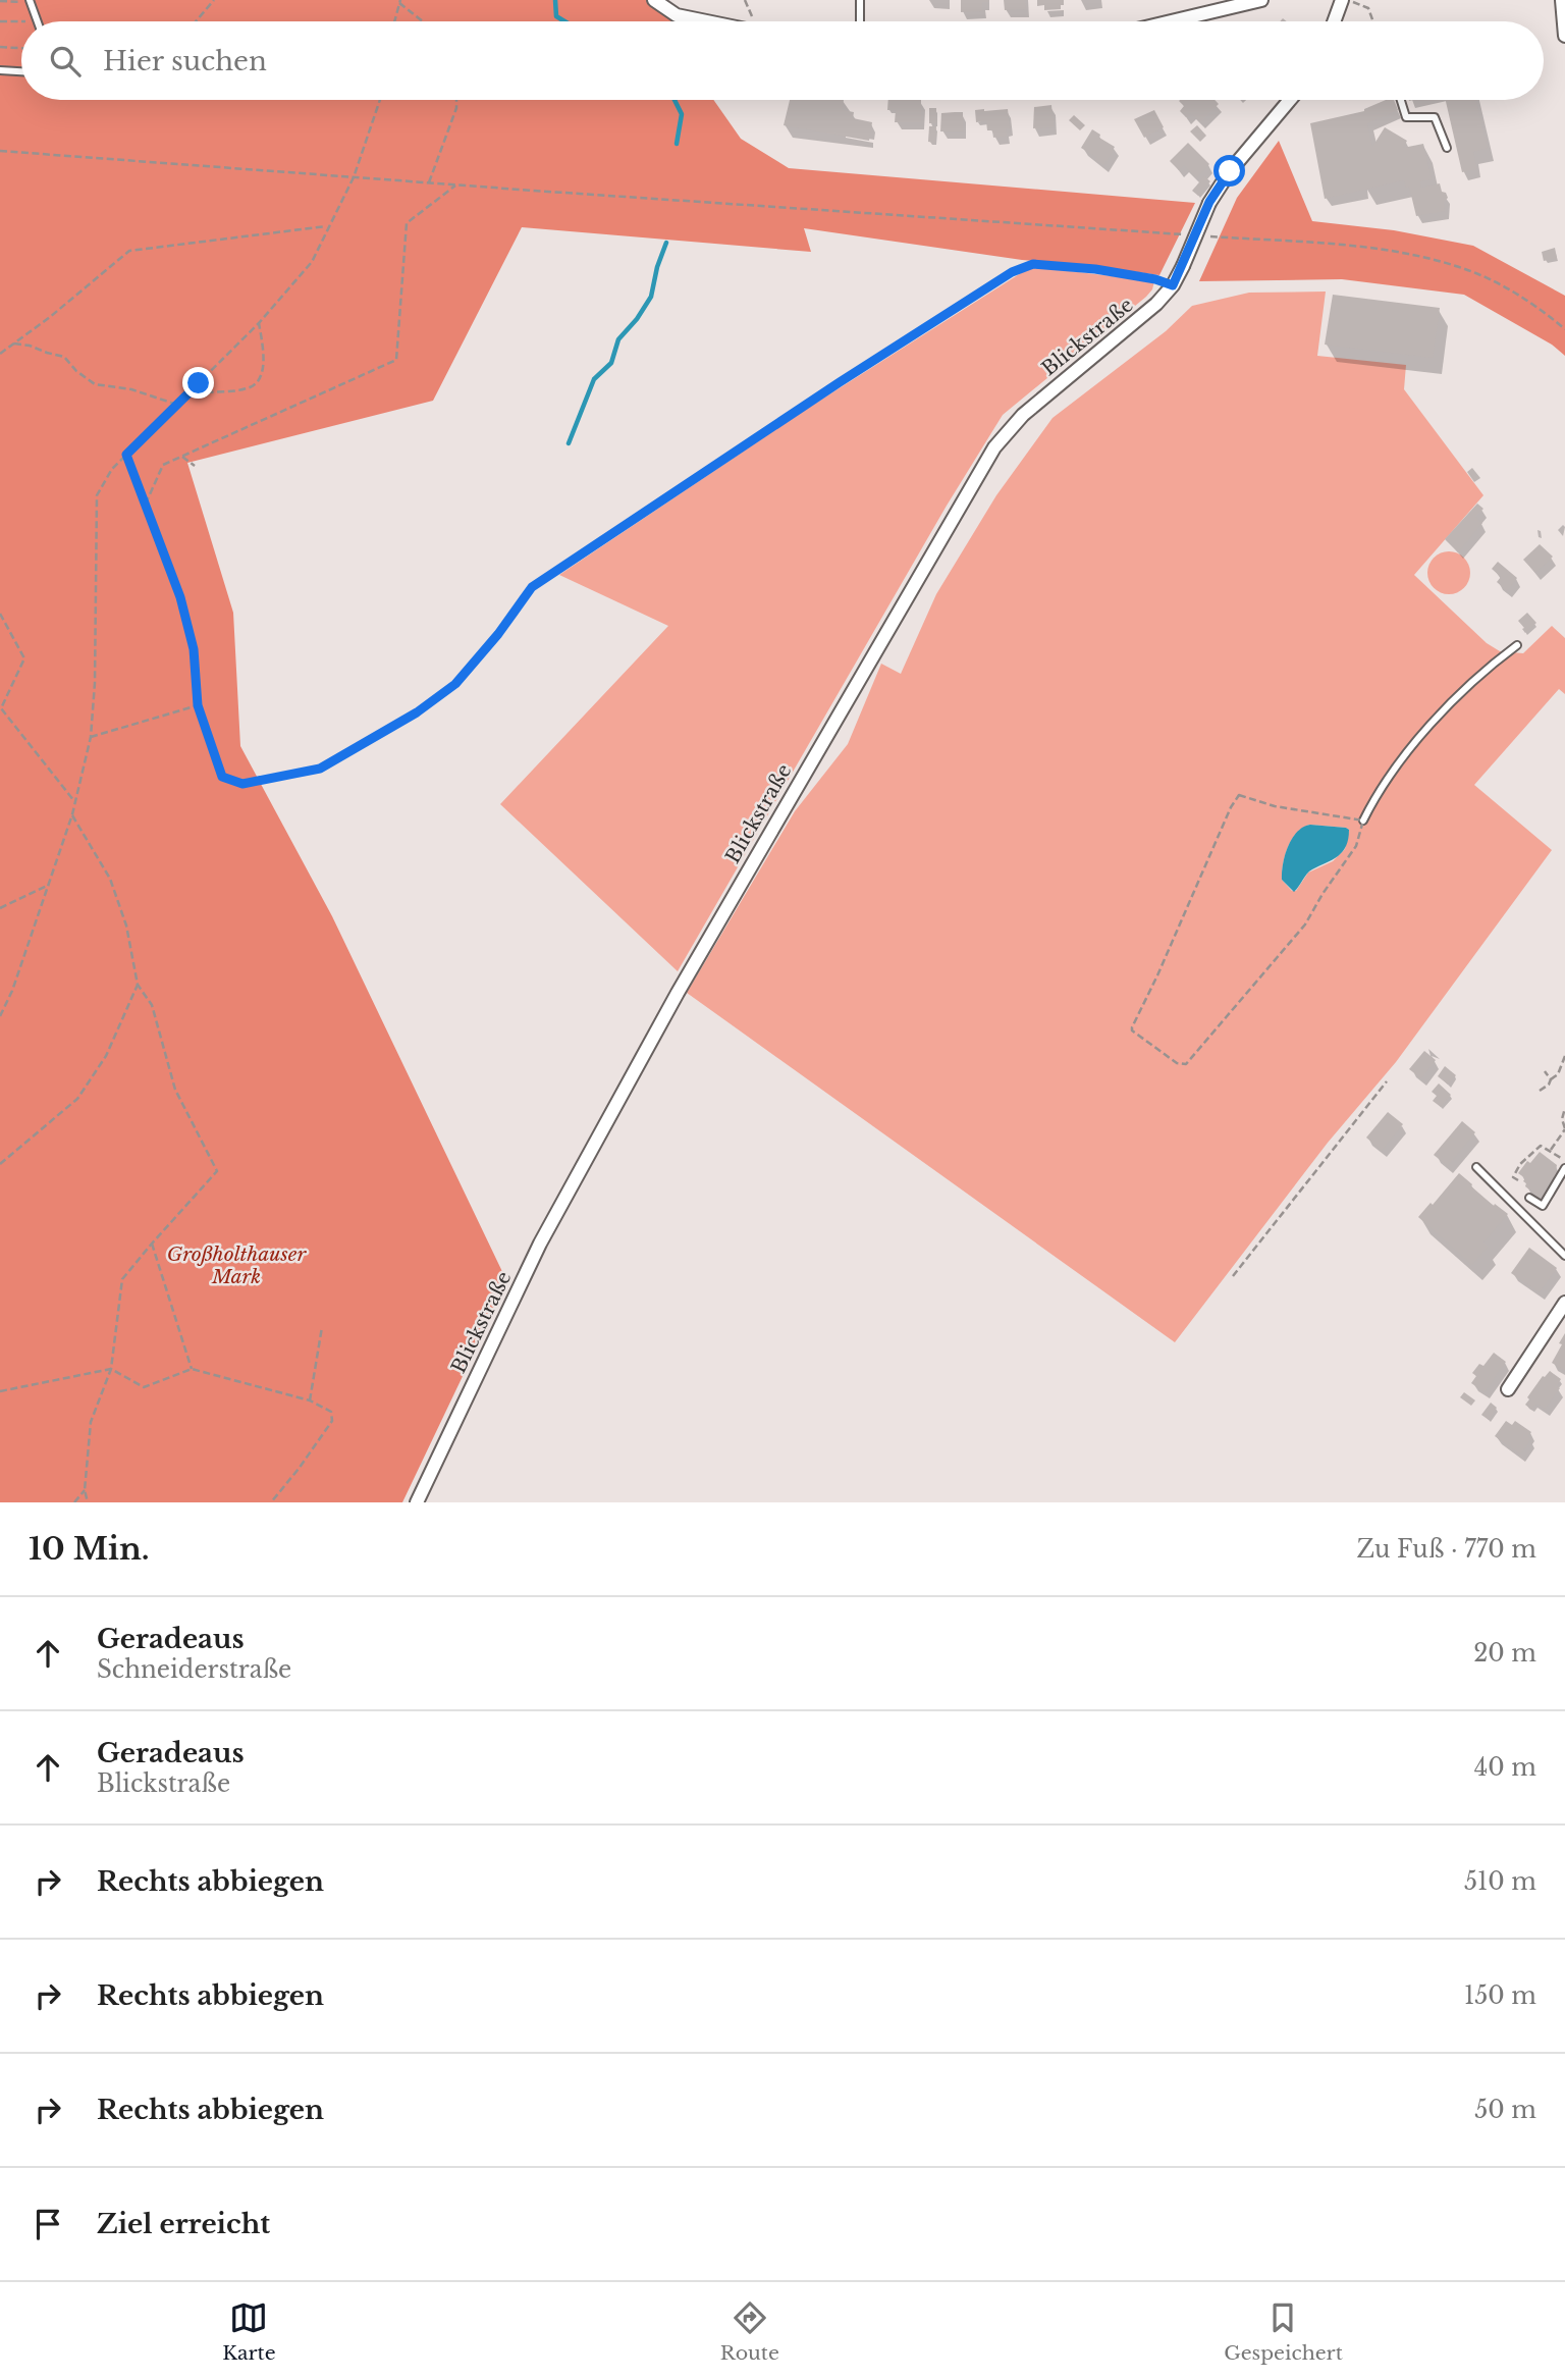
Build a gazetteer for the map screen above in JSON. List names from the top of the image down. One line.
{"streets":{"street":["Blickstraße"]},"parks":["Großholthauser Mark"],"page":{"search":"Hier suchen","heading":["10 Min.","Zu Fuß · 770 m"],"list":[["Geradeaus","Schneiderstraße","20 m"],["Geradeaus","Blickstraße","40 m"],["Rechts abbiegen","510 m"],["Rechts abbiegen","150 m"],["Rechts abbiegen","50 m"],"Ziel erreicht"],"nav":["Karte","Route","Gespeichert"]}}
